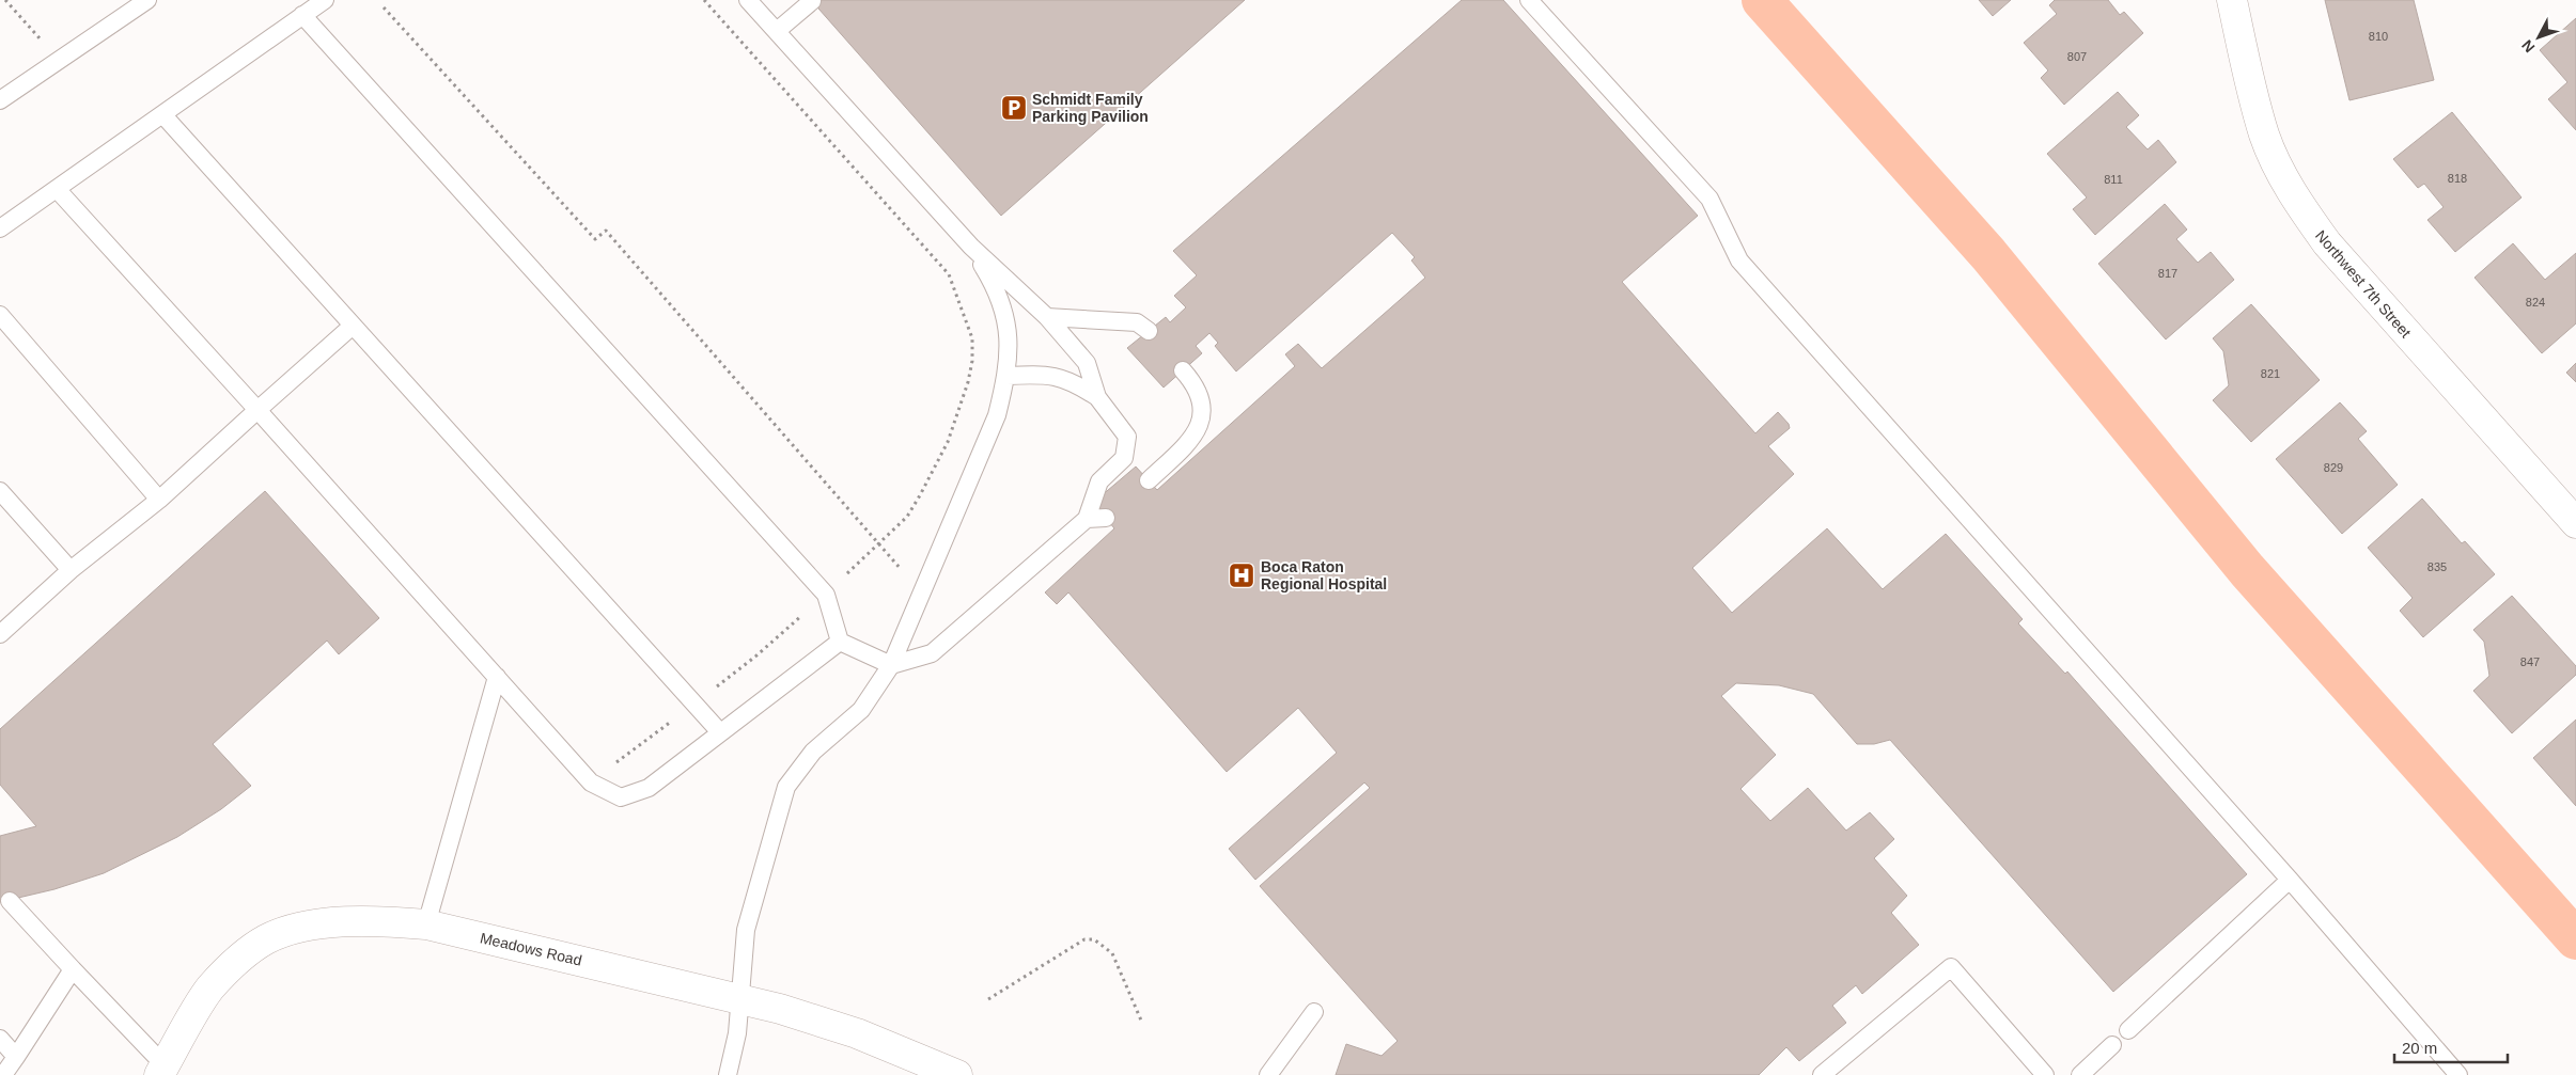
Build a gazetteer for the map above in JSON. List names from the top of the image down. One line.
{"streets":{"street":["Northwest 7th Street","Meadows Road"]},"places":{"parking":["Schmidt Family Parking Pavilion"],"hospital":["Boca Raton Regional Hospital"]},"house_numbers":["810","807","818","811","817","824","821","829","835","847"],"scale_bar":"20 m","north":"bottom left"}
